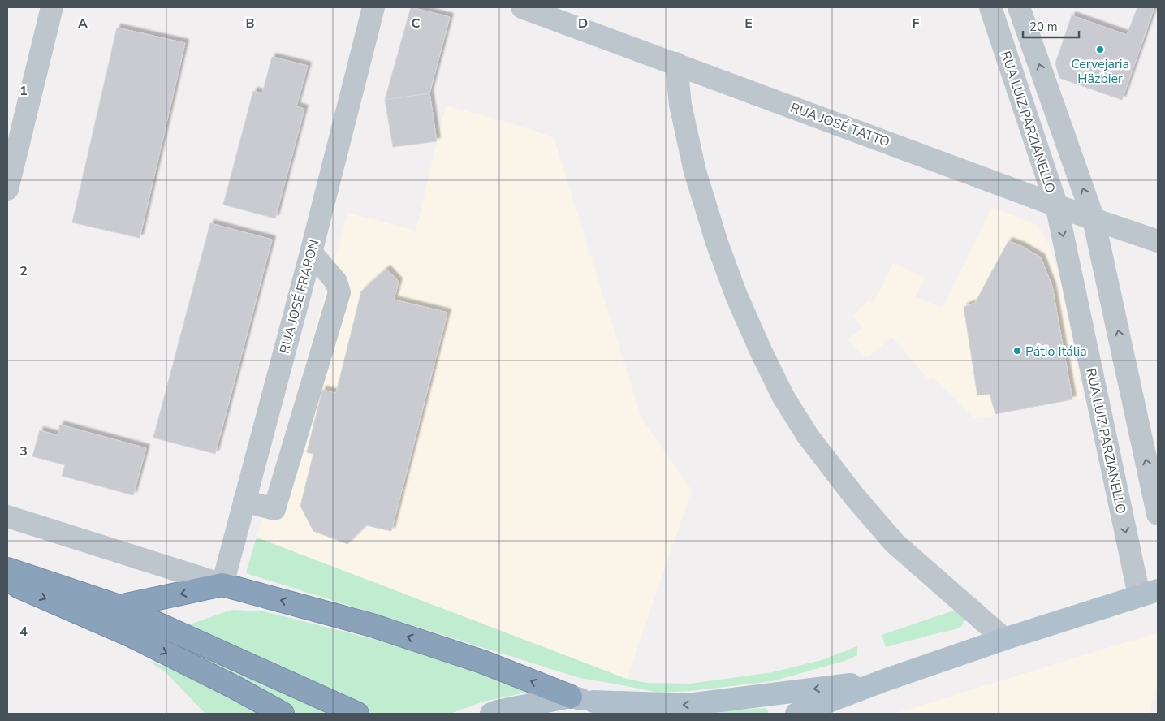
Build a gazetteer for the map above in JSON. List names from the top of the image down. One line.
{"streets":{"street":["RUA LUIZ PARZIANELLO","RUA JOSÉ TATTO","RUA JOSÉ FRARON"]},"crossings":[["RUA LUIZ PARZIANELLO","RUA JOSÉ TATTO"]],"places":["Cervejaria Häzbier","Pátio Itália"],"scale_bar":"20 m","grid":{"columns":["A","B","C","D","E","F"],"rows":["1","2","3","4"]}}
